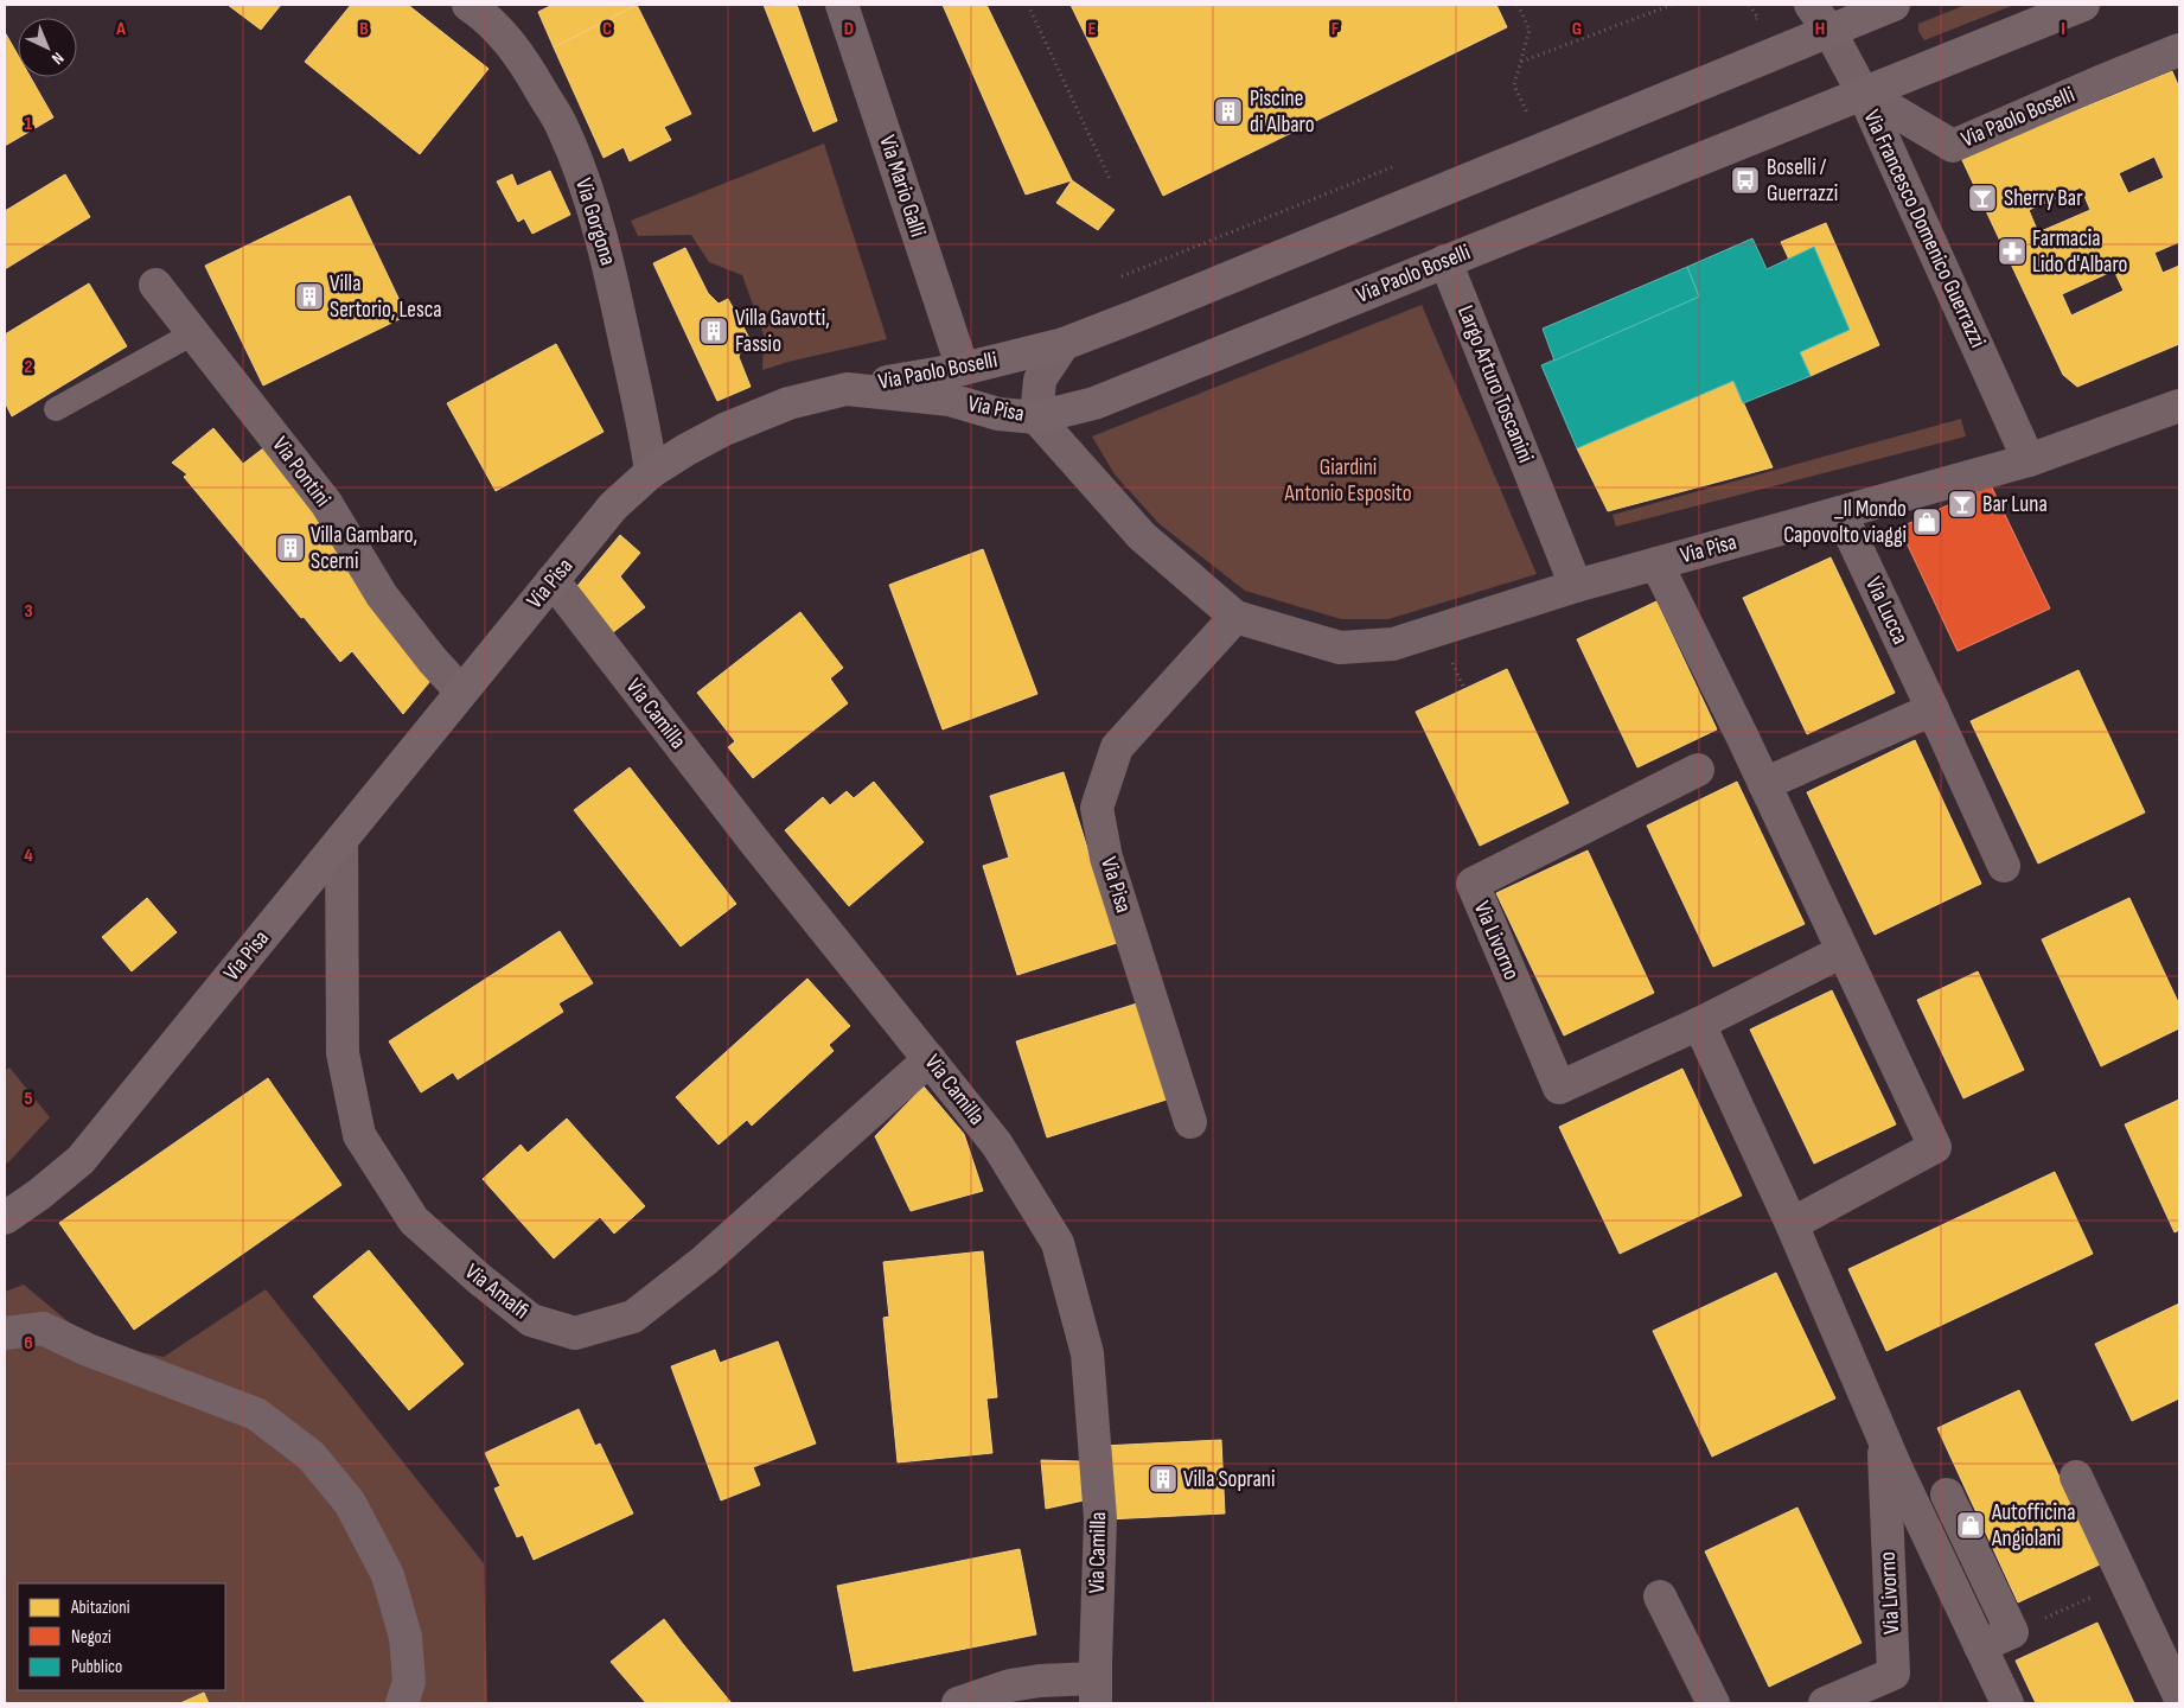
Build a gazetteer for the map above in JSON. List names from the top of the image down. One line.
{"streets":{"main road":["Via Paolo Boselli","Via Pisa"],"street":["Via Mario Galli","Via Gorgona","Via Francesco Domenico Guerrazzi","Largo Arturo Toscanini","Via Pontini","Via Lucca","Via Camilla","Via Livorno","Via Amalfi"]},"crossings":[["Via Paolo Boselli","Via Mario Galli"],["Via Paolo Boselli","Via Francesco Domenico Guerrazzi"],["Via Paolo Boselli","Largo Arturo Toscanini"],["Via Paolo Boselli","Via Pisa"],["Via Gorgona","Via Pisa"],["Via Francesco Domenico Guerrazzi","Via Pisa"],["Largo Arturo Toscanini","Via Pisa"],["Via Pisa","Via Pontini"],["Via Pisa","Via Lucca"],["Via Pisa","Via Camilla"],["Via Pisa","Via Amalfi"],["Via Camilla","Via Amalfi"]],"parks":["Giardini Antonio Esposito"],"places":{"building":["Piscine di Albaro","Villa Sertorio, Lesca","Villa Gavotti, Fassio","Villa Gambaro, Scerni","Villa Soprani"],"bus stop":["Boselli / Guerrazzi"],"bar":["Sherry Bar","Bar Luna"],"pharmacy":["Farmacia Lido d'Albaro"],"shop":["_Il Mondo Capovolto viaggi","Autofficina Angiolani"]},"legend":["Abitazioni","Negozi","Pubblico"],"north":"bottom right","grid":{"columns":["A","B","C","D","E","F","G","H","I"],"rows":["1","2","3","4","5","6"]}}
